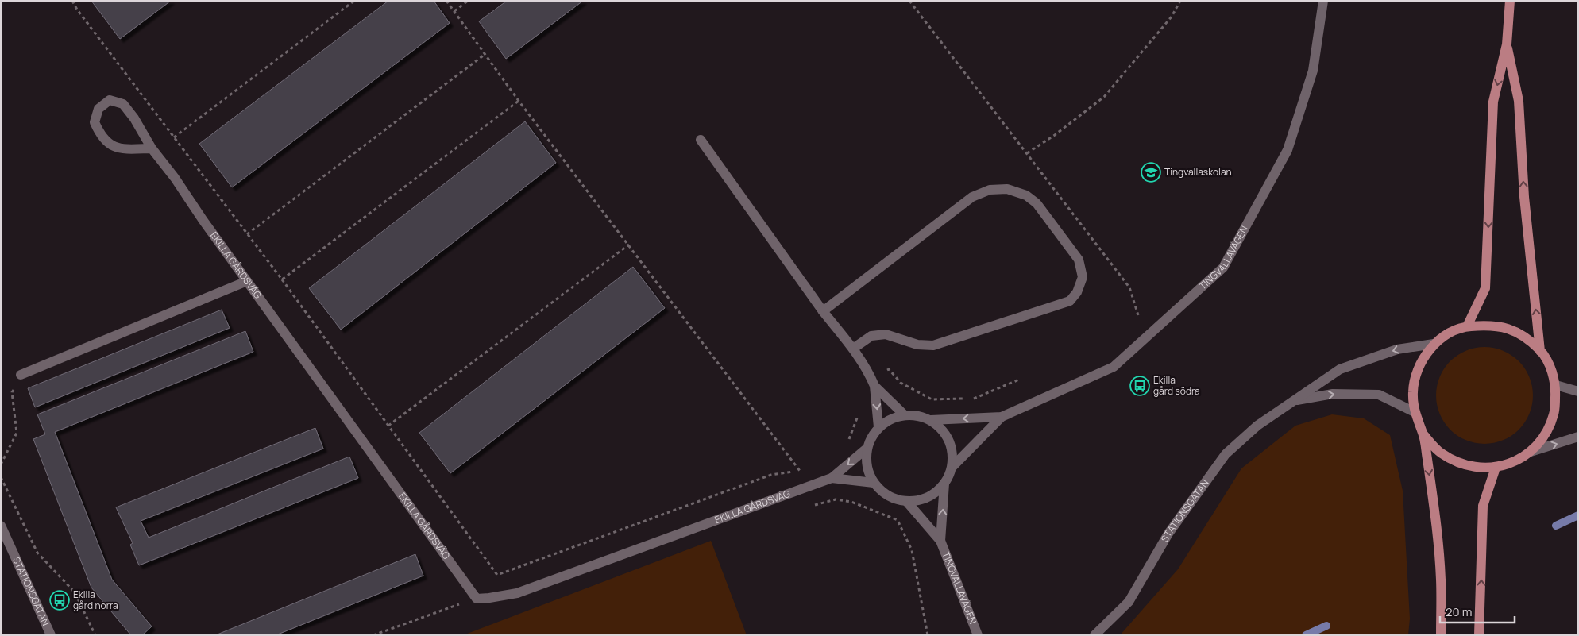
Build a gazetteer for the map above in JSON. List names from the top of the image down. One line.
{"streets":{"street":["TINGVALLAVÄGEN","EKILLA GÅRDSVÄG","STATIONSGATAN"]},"places":{"school or university":["Tingvallaskolan"],"bus stop":["Ekilla gård södra","Ekilla gård norra"]},"scale_bar":"20 m"}
